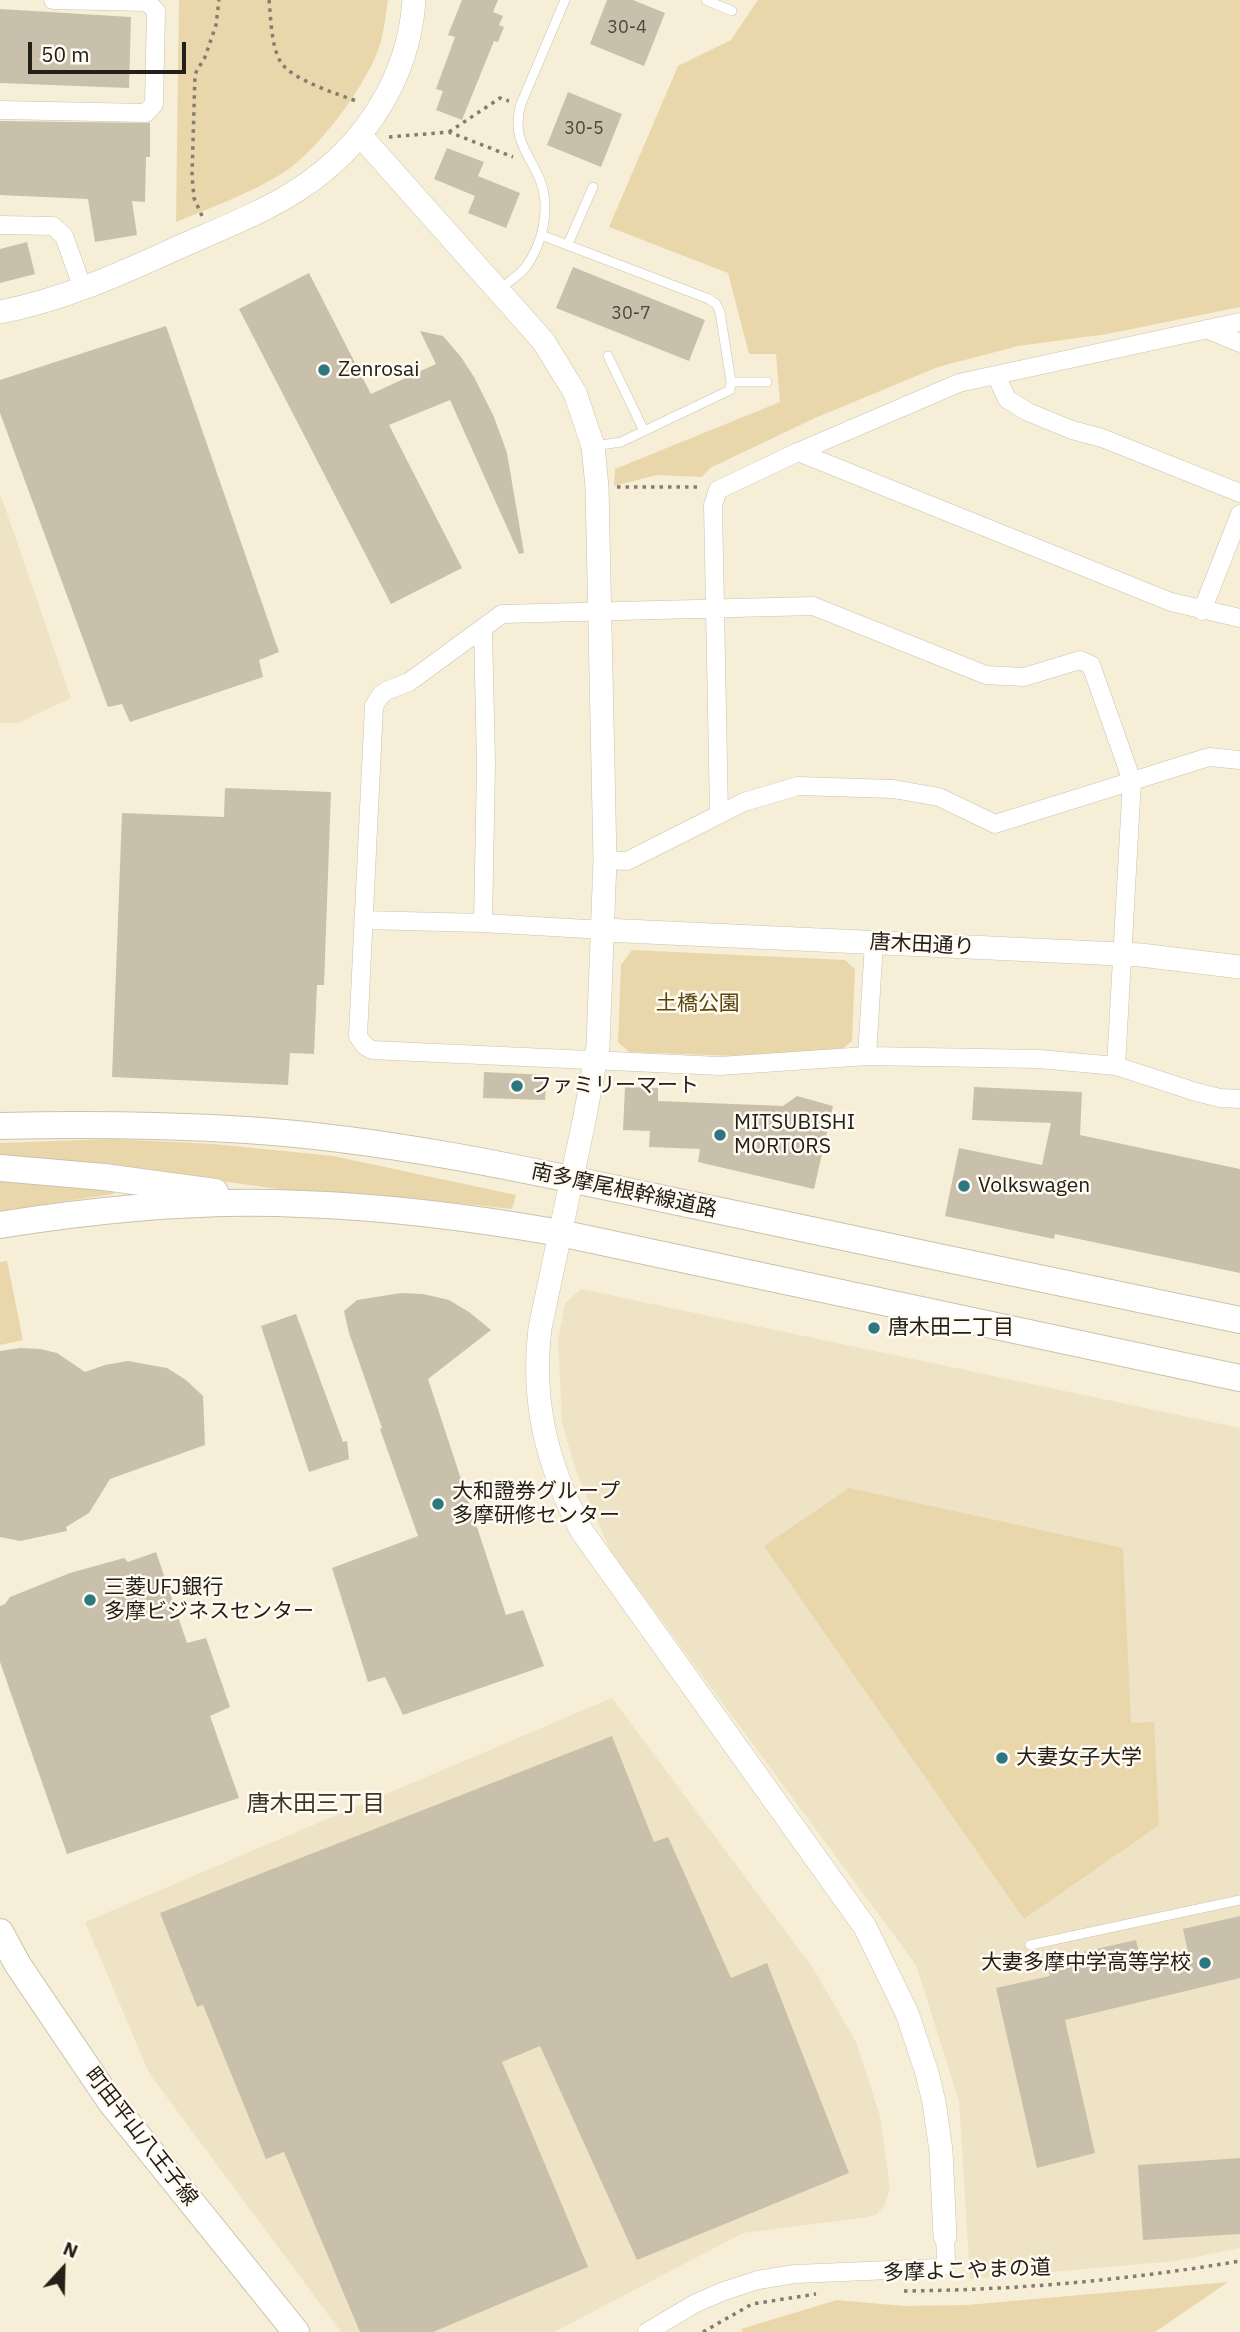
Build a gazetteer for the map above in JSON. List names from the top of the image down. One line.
{"streets":{"main road":["南多摩尾根幹線道路","町田平山八王子線"],"street":["唐木田通り"],"path":["多摩よこやまの道"]},"districts":["唐木田三丁目"],"parks":["土橋公園"],"places":["Zenrosai","ファミリーマート","MITSUBISHI MORTORS","Volkswagen","唐木田二丁目","大和證券グループ 多摩研修センター","三菱UFJ銀行 多摩ビジネスセンター","大妻女子大学","大妻多摩中学高等学校"],"house_numbers":["30-4","30-5","30-7"],"scale_bar":"50 m","north":"top"}
